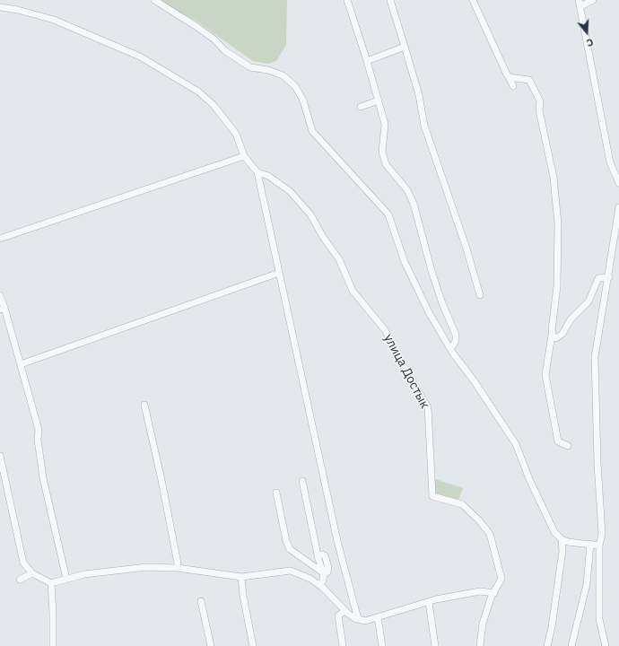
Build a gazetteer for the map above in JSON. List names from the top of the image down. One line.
{"streets":{"street":["улица Достык"]},"north":"bottom"}
